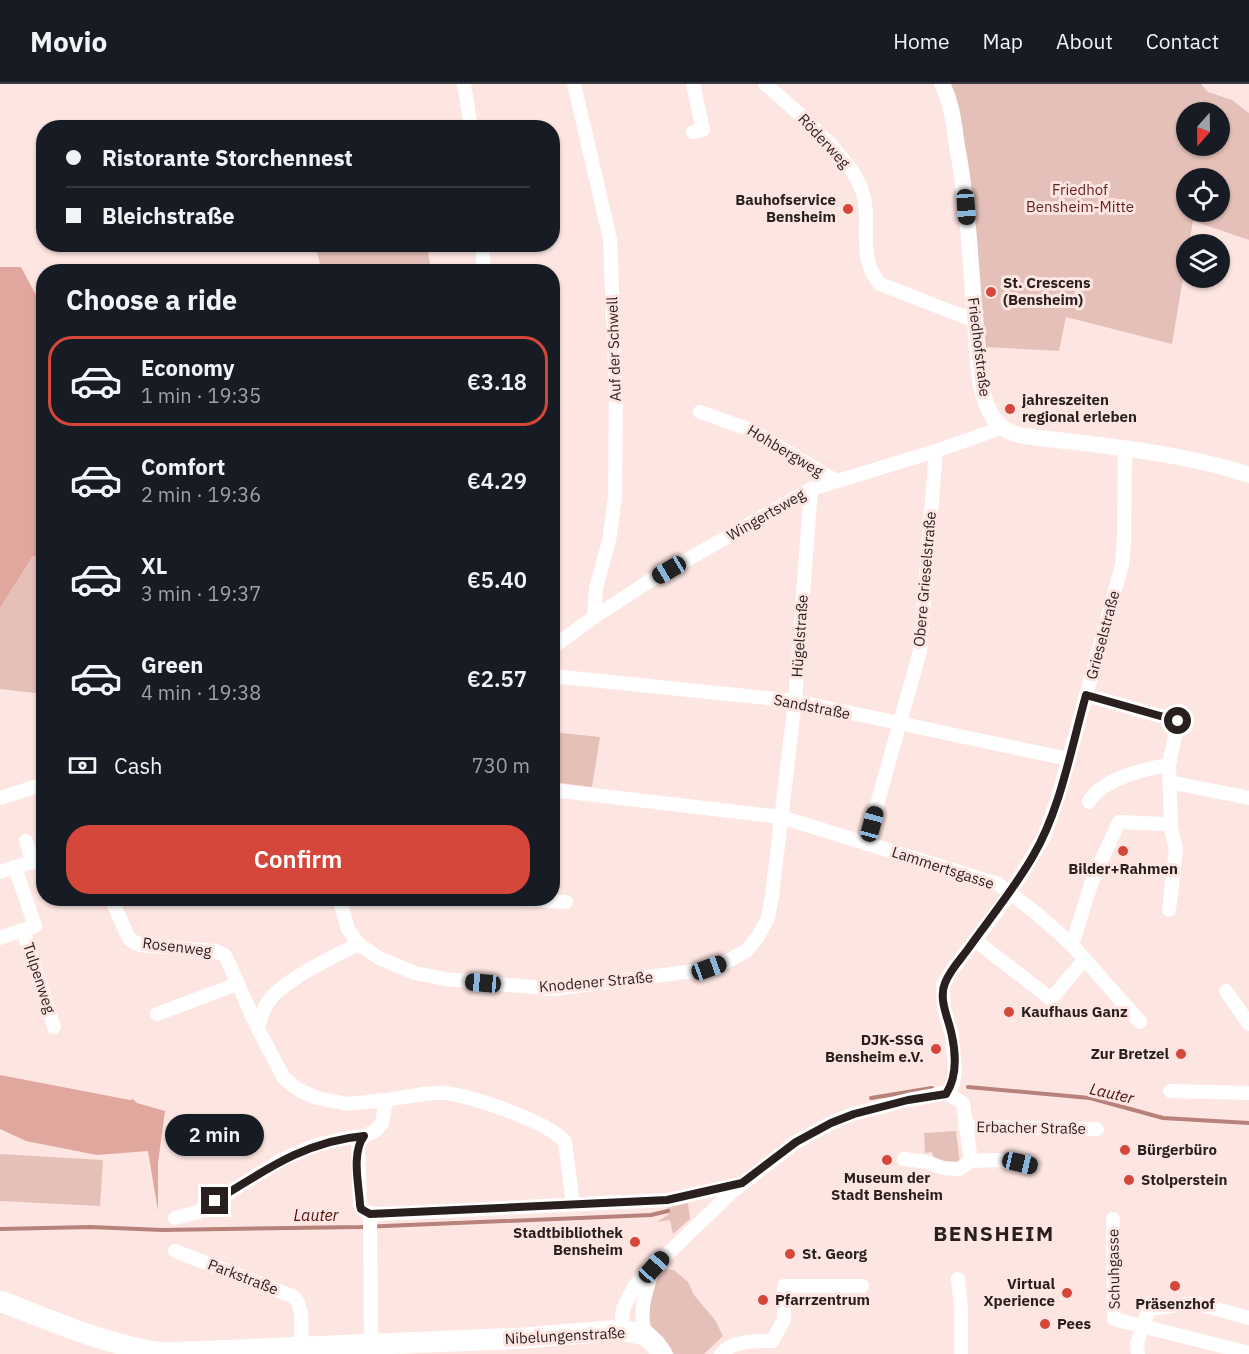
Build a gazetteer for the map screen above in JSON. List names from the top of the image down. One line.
{"streets":{"main road":["Nibelungenstraße"],"street":["Röderweg","Friedhofstraße","Auf der Schwell","Hohbergweg","Wingertsweg","Obere Grieselstraße","Grieselstraße","Hügelstraße","Sandstraße","Lammertsgasse","Rosenweg","Tulpenweg","Knodener Straße","Erbacher Straße","Schuhgasse","Parkstraße"]},"crossings":[["Röderweg","Friedhofstraße"],["Friedhofstraße","Wingertsweg"],["Auf der Schwell","Wingertsweg"],["Hohbergweg","Wingertsweg"],["Wingertsweg","Obere Grieselstraße"],["Wingertsweg","Hügelstraße"],["Obere Grieselstraße","Sandstraße"],["Obere Grieselstraße","Lammertsgasse"],["Grieselstraße","Sandstraße"],["Grieselstraße","Lammertsgasse"],["Hügelstraße","Sandstraße"],["Hügelstraße","Lammertsgasse"],["Hügelstraße","Knodener Straße"],["Lammertsgasse","Knodener Straße"],["Parkstraße","Nibelungenstraße"]],"districts":["BENSHEIM"],"water":["Lauter"],"parks":["Friedhof Bensheim-Mitte"],"places":["Bauhofservice Bensheim","St. Crescens (Bensheim)","jahreszeiten regional erleben","Bilder+Rahmen","Kaufhaus Ganz","DJK-SSG Bensheim e.V.","Zur Bretzel","Bürgerbüro","Museum der Stadt Bensheim","Stolperstein","Stadtbibliothek Bensheim","St. Georg","Präsenzhof","Virtual Xperience","Pfarrzentrum","Pees"],"north":"bottom","page":{"header":"Movio","nav":["Home","Map","About","Contact"],"banner":["Ristorante Storchennest","Bleichstraße"],"heading":"Choose a ride","list":[{"name":"Economy","note":"1 min · 19:35","value":"€3.18"},{"name":"Comfort","note":"2 min · 19:36","value":"€4.29"},{"name":"XL","note":"3 min · 19:37","value":"€5.40"},{"name":"Green","note":"4 min · 19:38","value":"€2.57"}],"pay":["Cash","730 m"],"buttons":"Confirm","bubble":"2 min"}}
